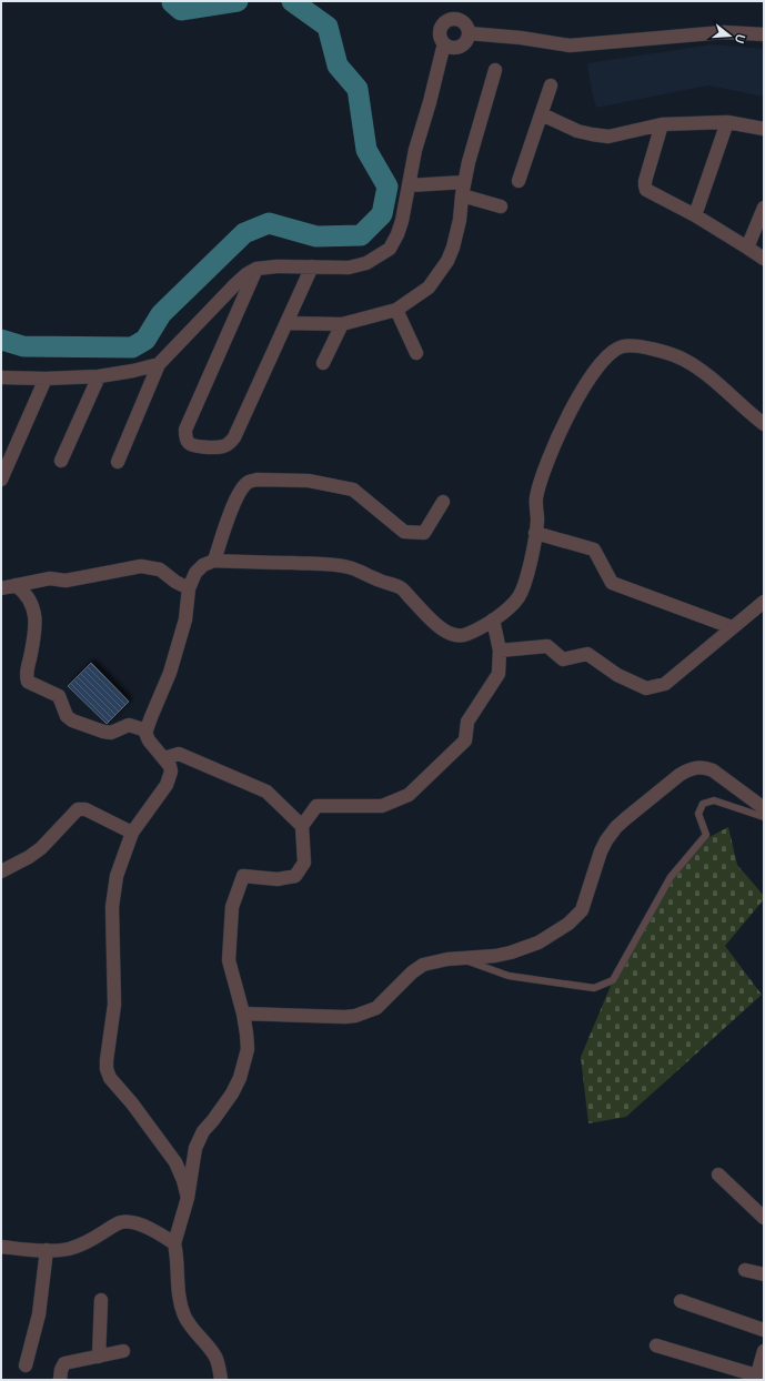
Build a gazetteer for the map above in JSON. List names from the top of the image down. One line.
{"north":"right"}
